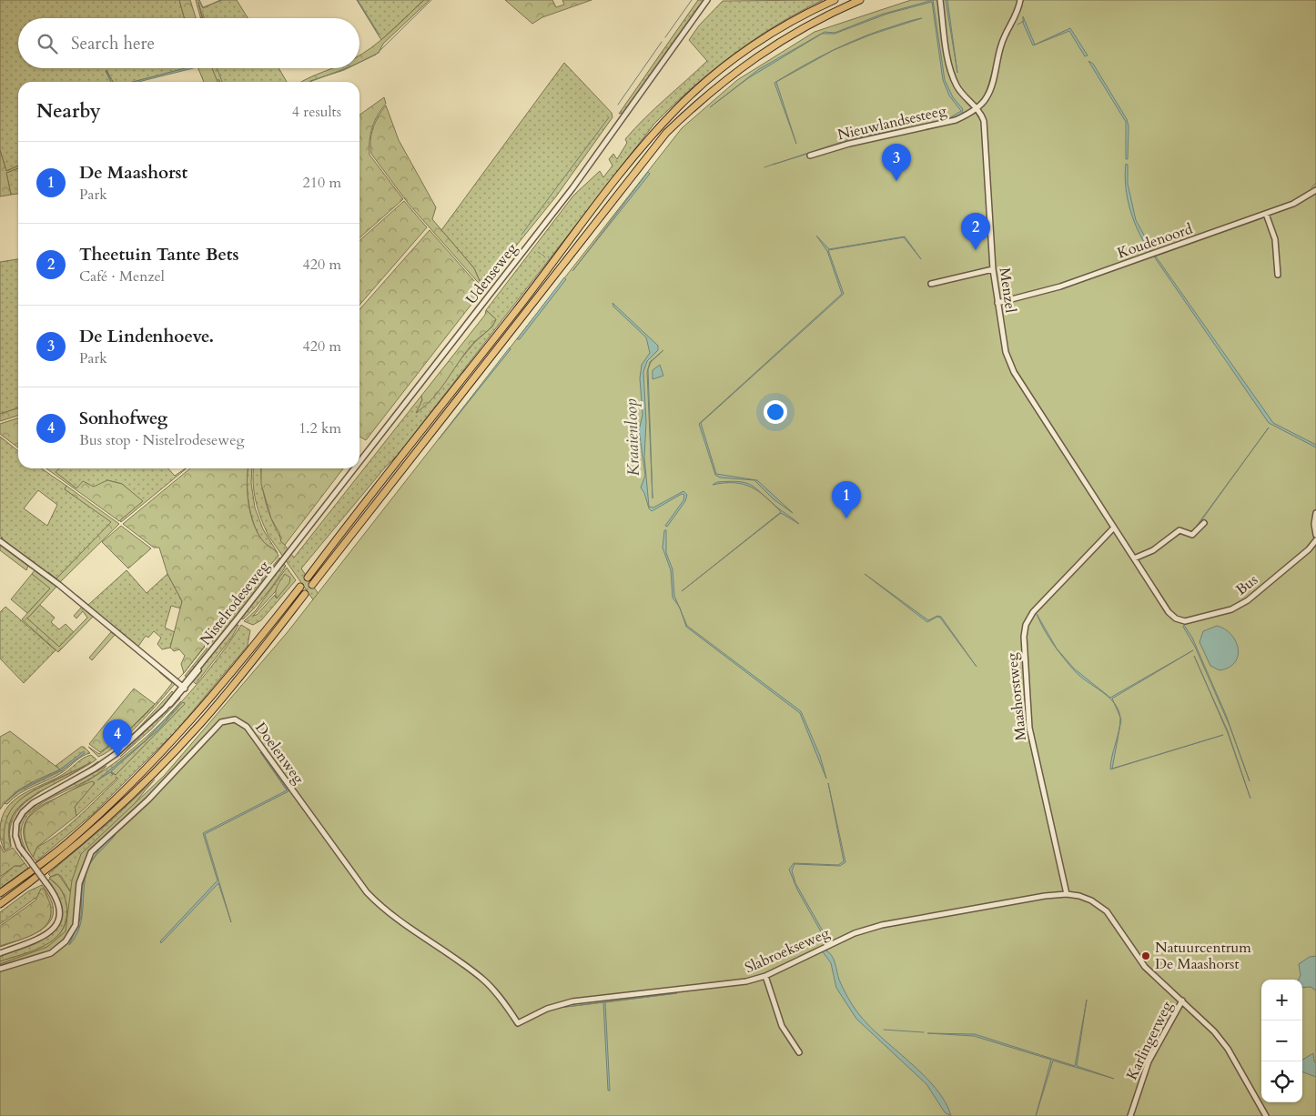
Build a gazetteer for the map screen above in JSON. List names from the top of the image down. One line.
{"streets":{"street":["Nieuwlandsesteeg","Koudenoord","Udenseweg","Menzel","Bus","Nistelrodeseweg","Maashorstweg","Doelenweg","Slabroekseweg","Karlingerweg"]},"crossings":[["Nieuwlandsesteeg","Menzel"],["Koudenoord","Menzel"],["Udenseweg","Nistelrodeseweg"],["Menzel","Bus"],["Menzel","Maashorstweg"],["Maashorstweg","Slabroekseweg"],["Doelenweg","Slabroekseweg"]],"water":["Kraaienloop"],"places":["Natuurcentrum De Maashorst"],"page":{"search":"Search here","heading":["Nearby","4 results"],"list":[{"mark":"1","name":"De Maashorst","note":"Park","value":"210 m"},{"mark":"2","name":"Theetuin Tante Bets","note":"Café · Menzel","value":"420 m"},{"mark":"3","name":"De Lindenhoeve.","note":"Park","value":"420 m"},{"mark":"4","name":"Sonhofweg","note":"Bus stop · Nistelrodeseweg","value":"1.2 km"}],"pins":["3","2","1","4"],"map_buttons":["+","−"]}}
